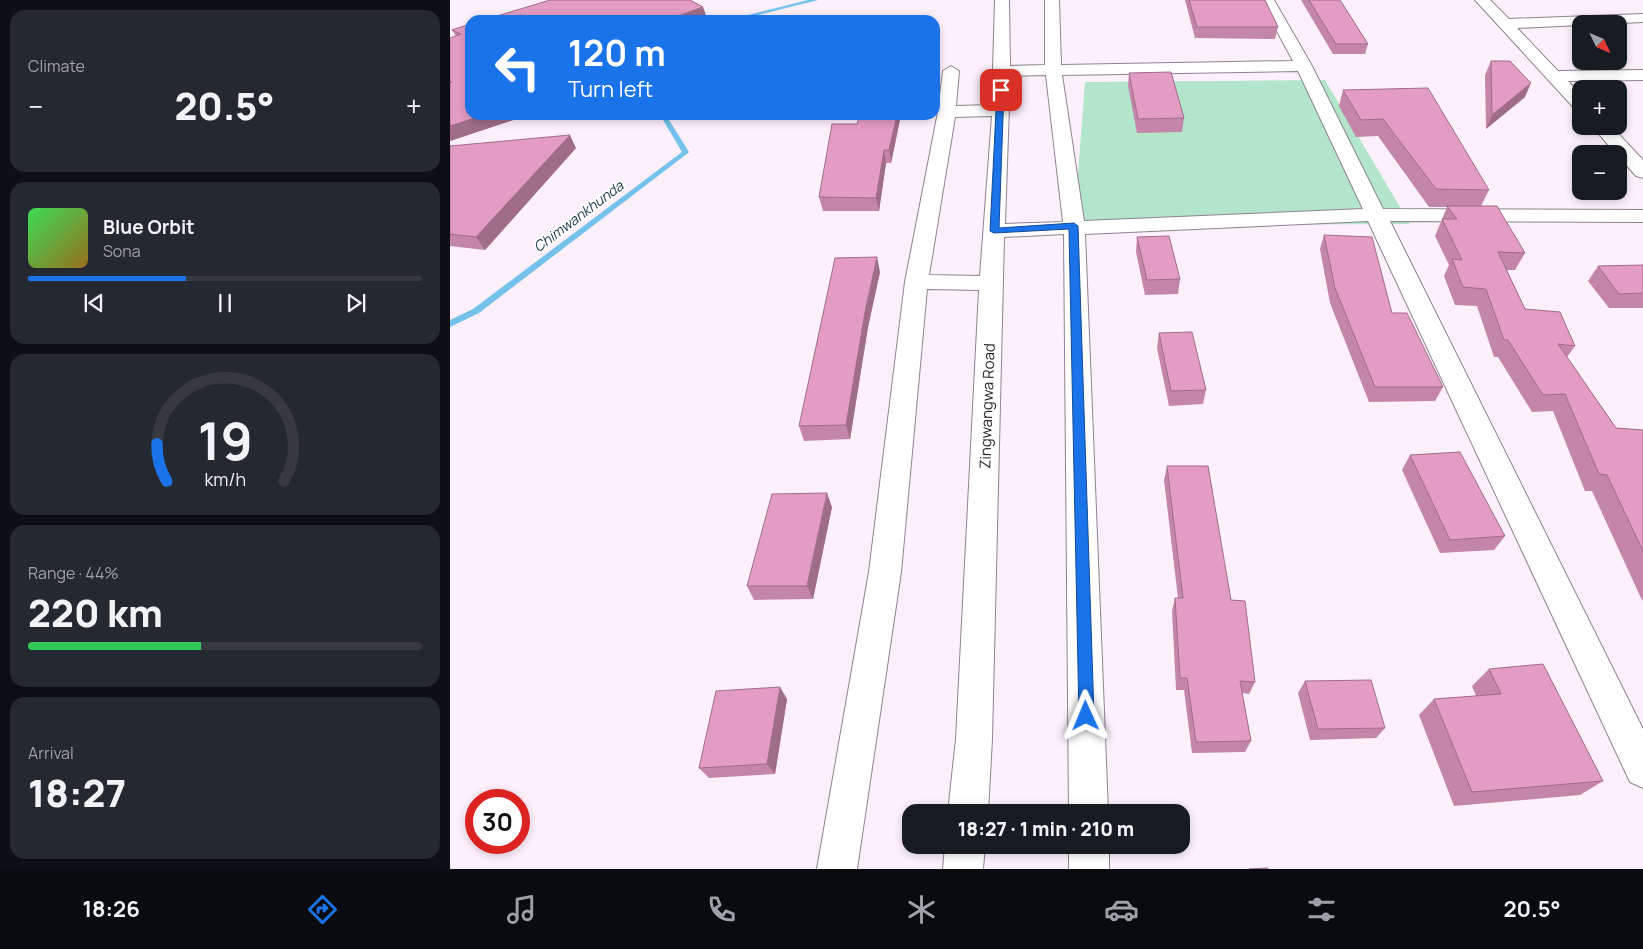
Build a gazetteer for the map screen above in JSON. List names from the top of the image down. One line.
{"streets":{"street":["Zingwangwa Road"]},"water":["Chimwankhunda"],"north":"bottom right","page":{"tile":["Climate",["Range · 44%","220 km"],["Arrival","18:27"]],"map_buttons":["+","−"],"turn":["120 m","Turn left"],"heat":["−","20.5°","+"],"song":["Blue Orbit","Sona"],"limit":"30","trip":"18:27 · 1 min · 210 m","tabs":["18:26","20.5°"],"gauge":["19","km/h"]}}
